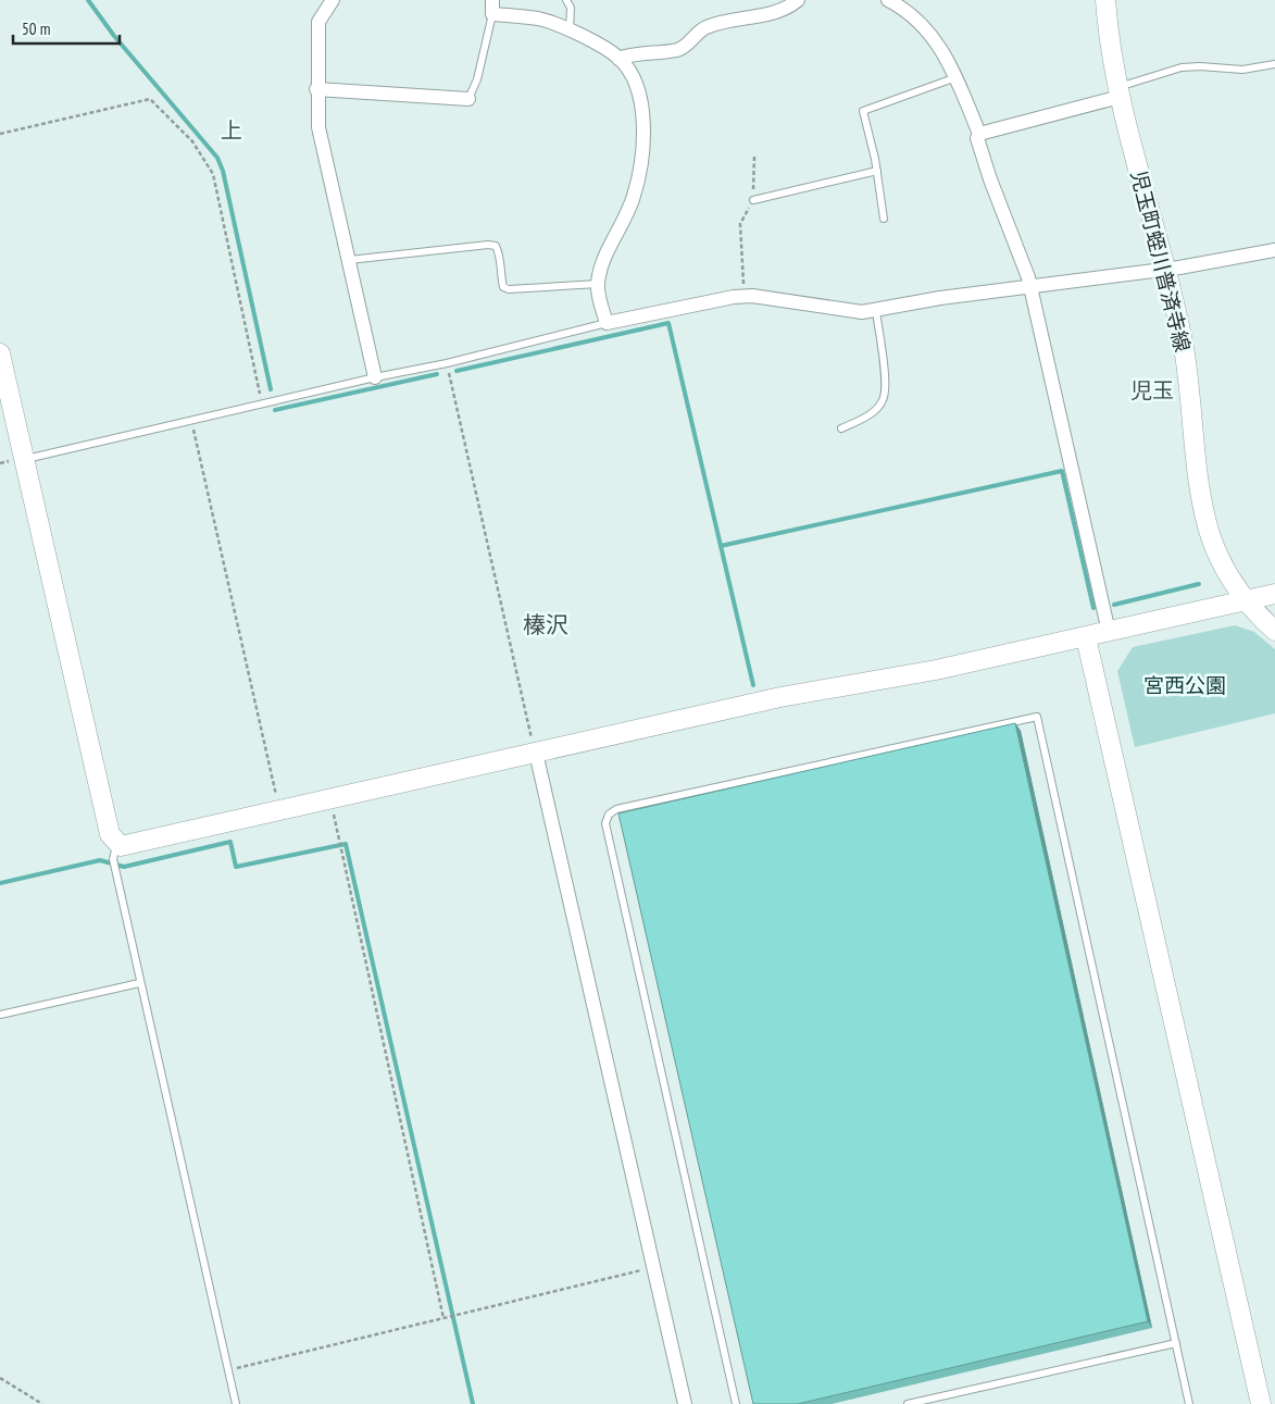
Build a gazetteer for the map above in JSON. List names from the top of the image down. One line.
{"streets":{"street":["児玉町蛭川普済寺線"]},"districts":["上","児玉","榛沢"],"parks":["宮西公園"],"scale_bar":"50 m"}
